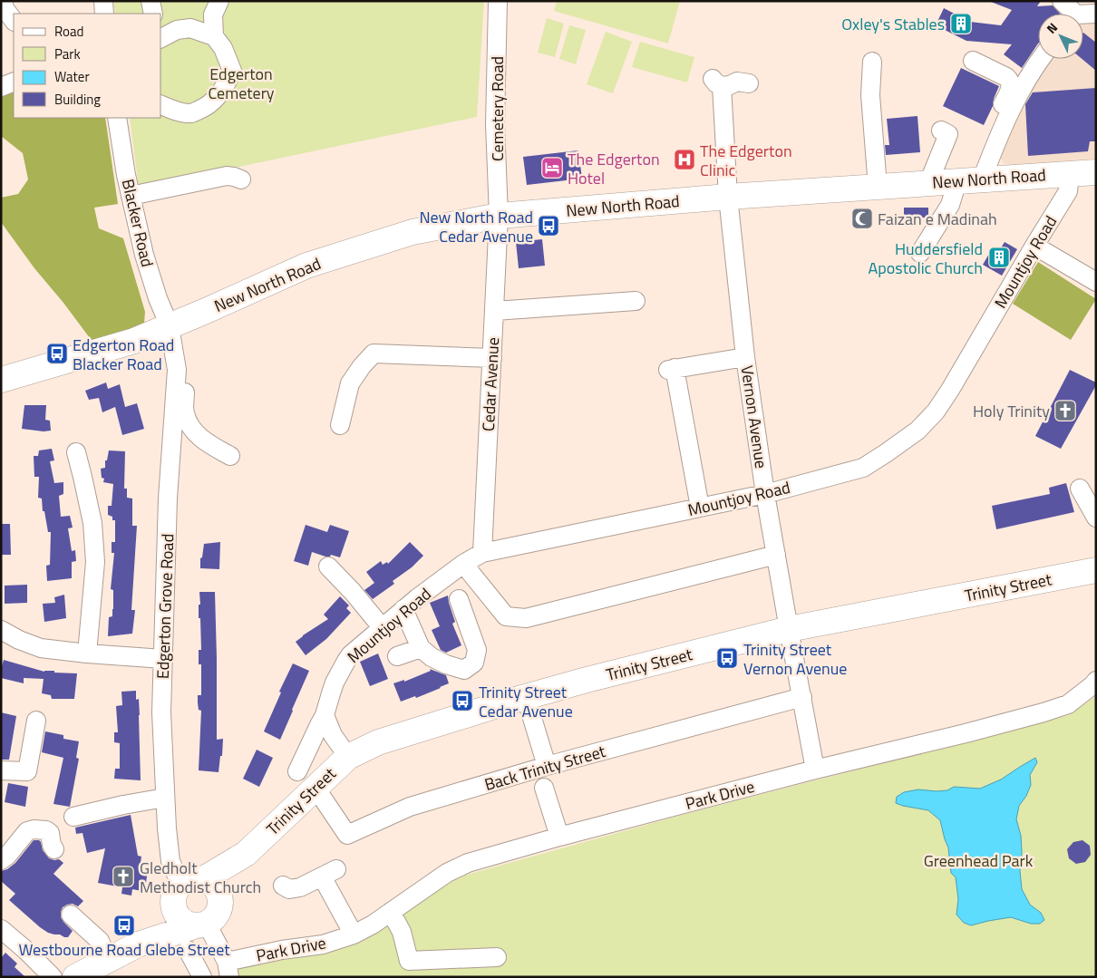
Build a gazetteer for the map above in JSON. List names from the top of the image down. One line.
{"streets":{"highway":["New North Road","Trinity Street"],"street":["Cemetery Road","Blacker Road","Mountjoy Road","Cedar Avenue","Vernon Avenue","Edgerton Grove Road","Back Trinity Street","Park Drive"]},"crossings":[["Cemetery Road","New North Road"],["Cemetery Road","Cedar Avenue"],["New North Road","Blacker Road"],["New North Road","Mountjoy Road"],["New North Road","Cedar Avenue"],["New North Road","Vernon Avenue"],["New North Road","Edgerton Grove Road"],["Blacker Road","Edgerton Grove Road"],["Mountjoy Road","Cedar Avenue"],["Mountjoy Road","Vernon Avenue"],["Vernon Avenue","Trinity Street"],["Vernon Avenue","Back Trinity Street"],["Vernon Avenue","Park Drive"],["Trinity Street","Edgerton Grove Road"],["Trinity Street","Back Trinity Street"]],"parks":["Edgerton Cemetery","Greenhead Park"],"places":{"building":["Oxley's Stables","Huddersfield Apostolic Church"],"hospital":["The Edgerton Clinic"],"hotel":["The Edgerton Hotel"],"mosque":["Faizan e Madinah"],"bus stop":["New North Road Cedar Avenue","Edgerton Road Blacker Road","Trinity Street Vernon Avenue","Trinity Street Cedar Avenue","Westbourne Road Glebe Street"],"church":["Holy Trinity","Gledholt Methodist Church"]},"legend":["Road","Park","Water","Building"],"north":"top left"}
